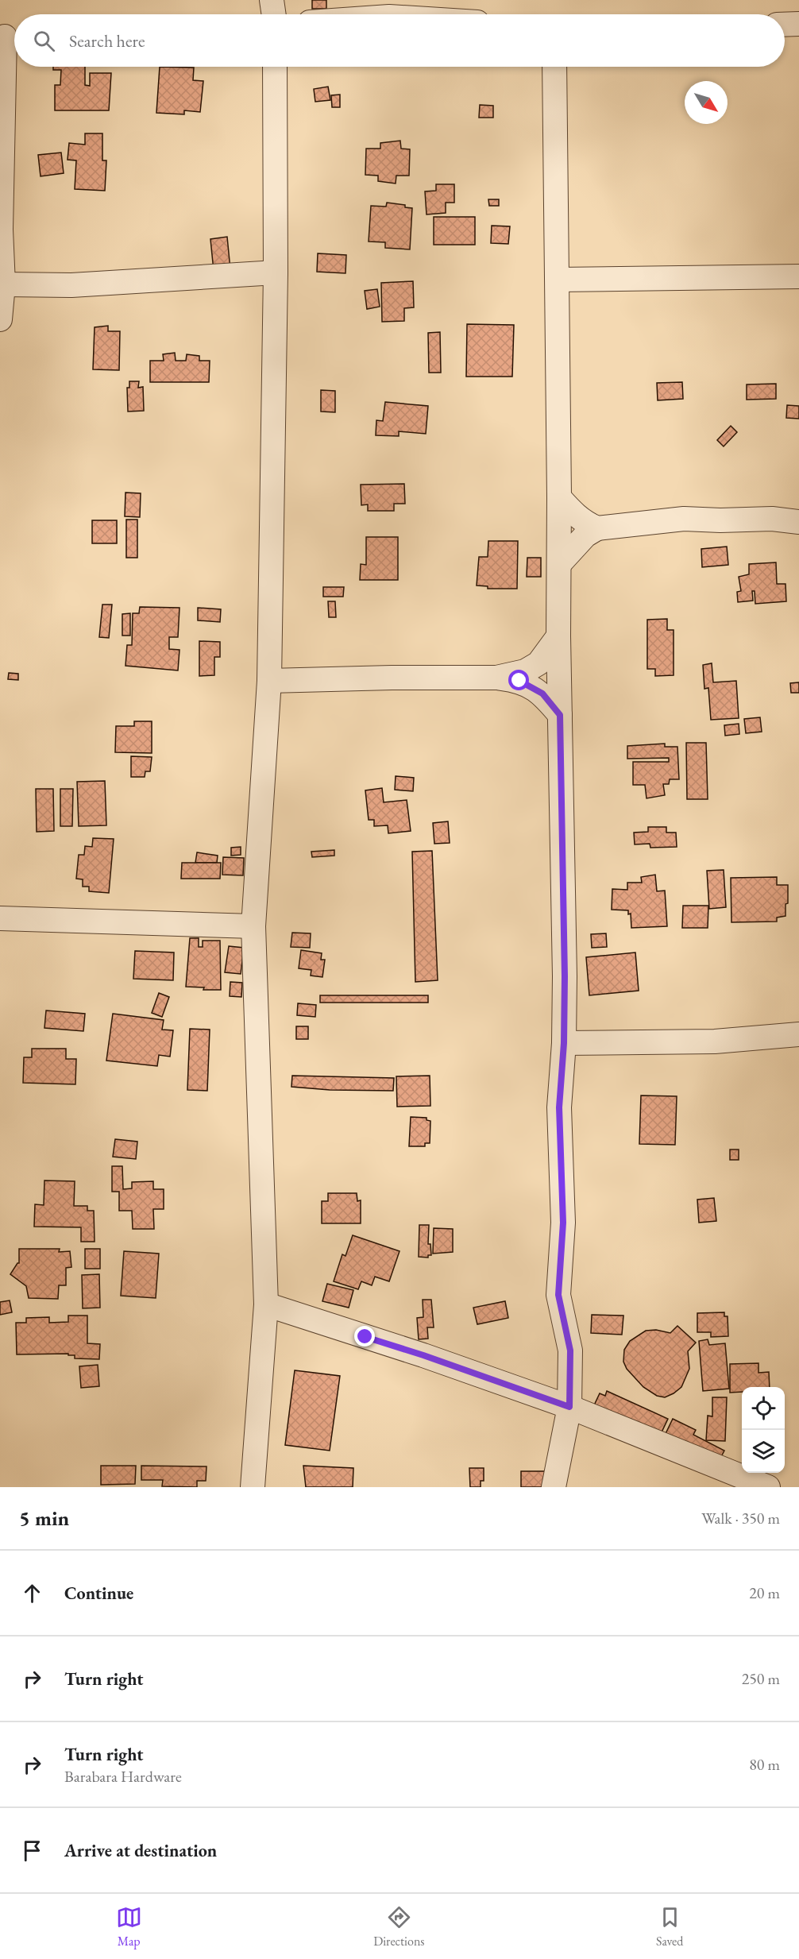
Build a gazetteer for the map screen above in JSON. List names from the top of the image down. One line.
{"north":"bottom right","page":{"search":"Search here","heading":["5 min","Walk · 350 m"],"list":[["Continue","20 m"],["Turn right","250 m"],["Turn right","Barabara Hardware","80 m"],"Arrive at destination"],"nav":["Map","Directions","Saved"]}}
